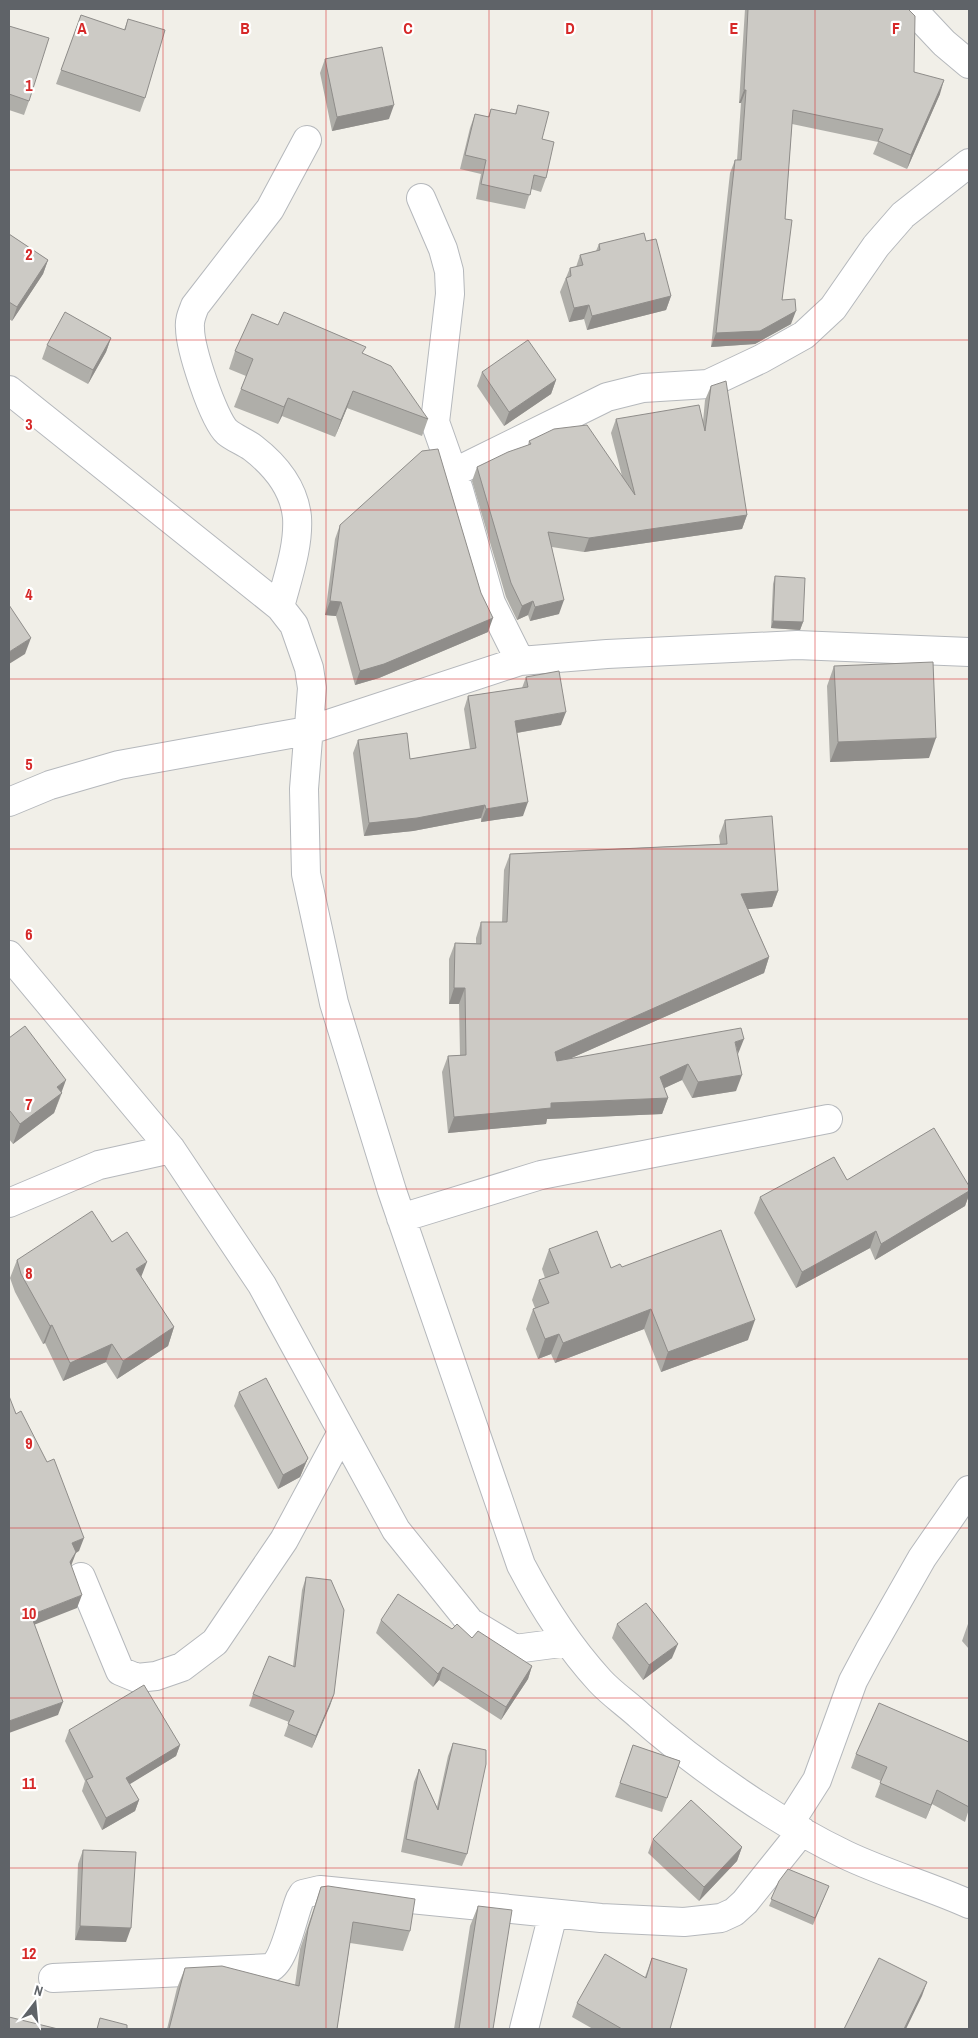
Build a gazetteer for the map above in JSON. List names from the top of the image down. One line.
{"north":"top","grid":{"columns":["A","B","C","D","E","F"],"rows":["1","2","3","4","5","6","7","8","9","10","11","12"]}}
